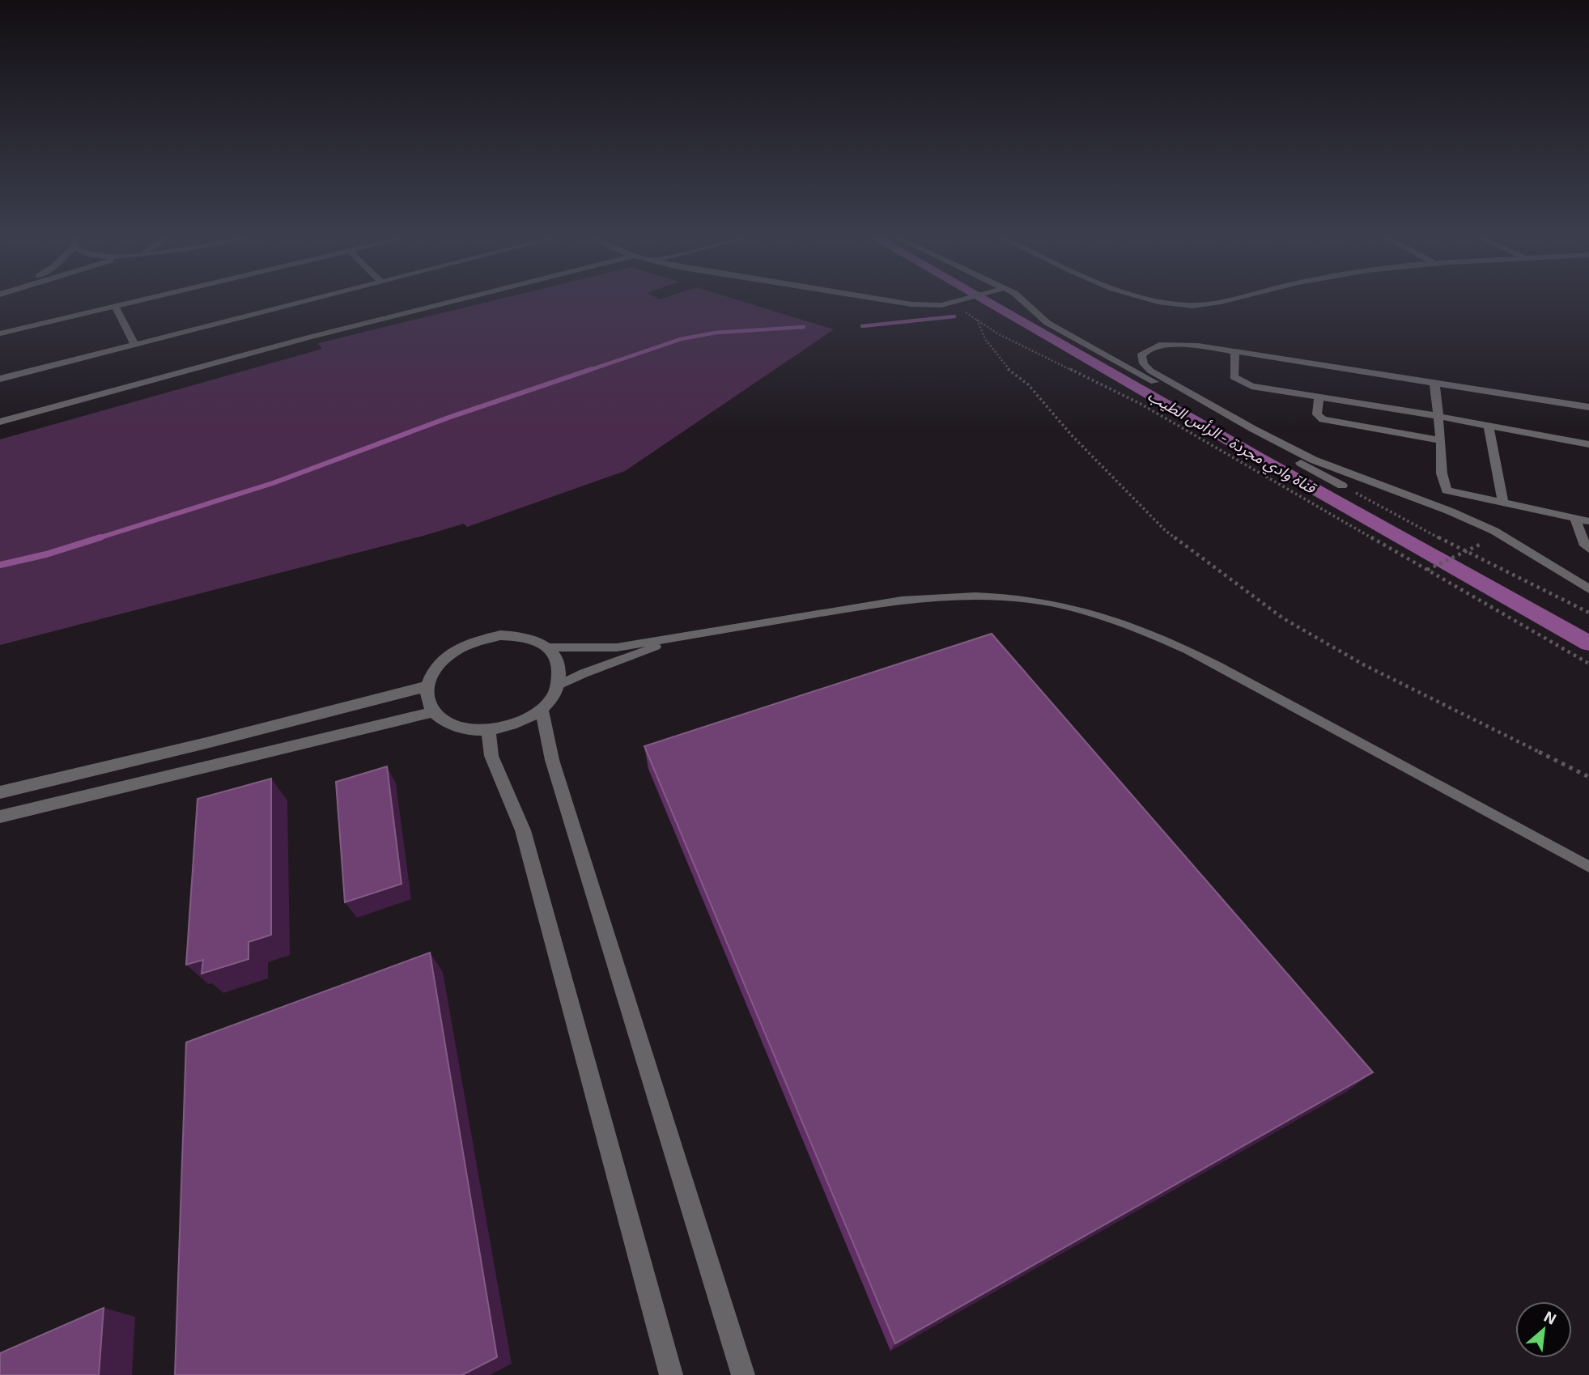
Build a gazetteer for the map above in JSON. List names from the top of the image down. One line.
{"water":["قناة وادي مجردة - الرأس الطيب"],"north":"top right"}
